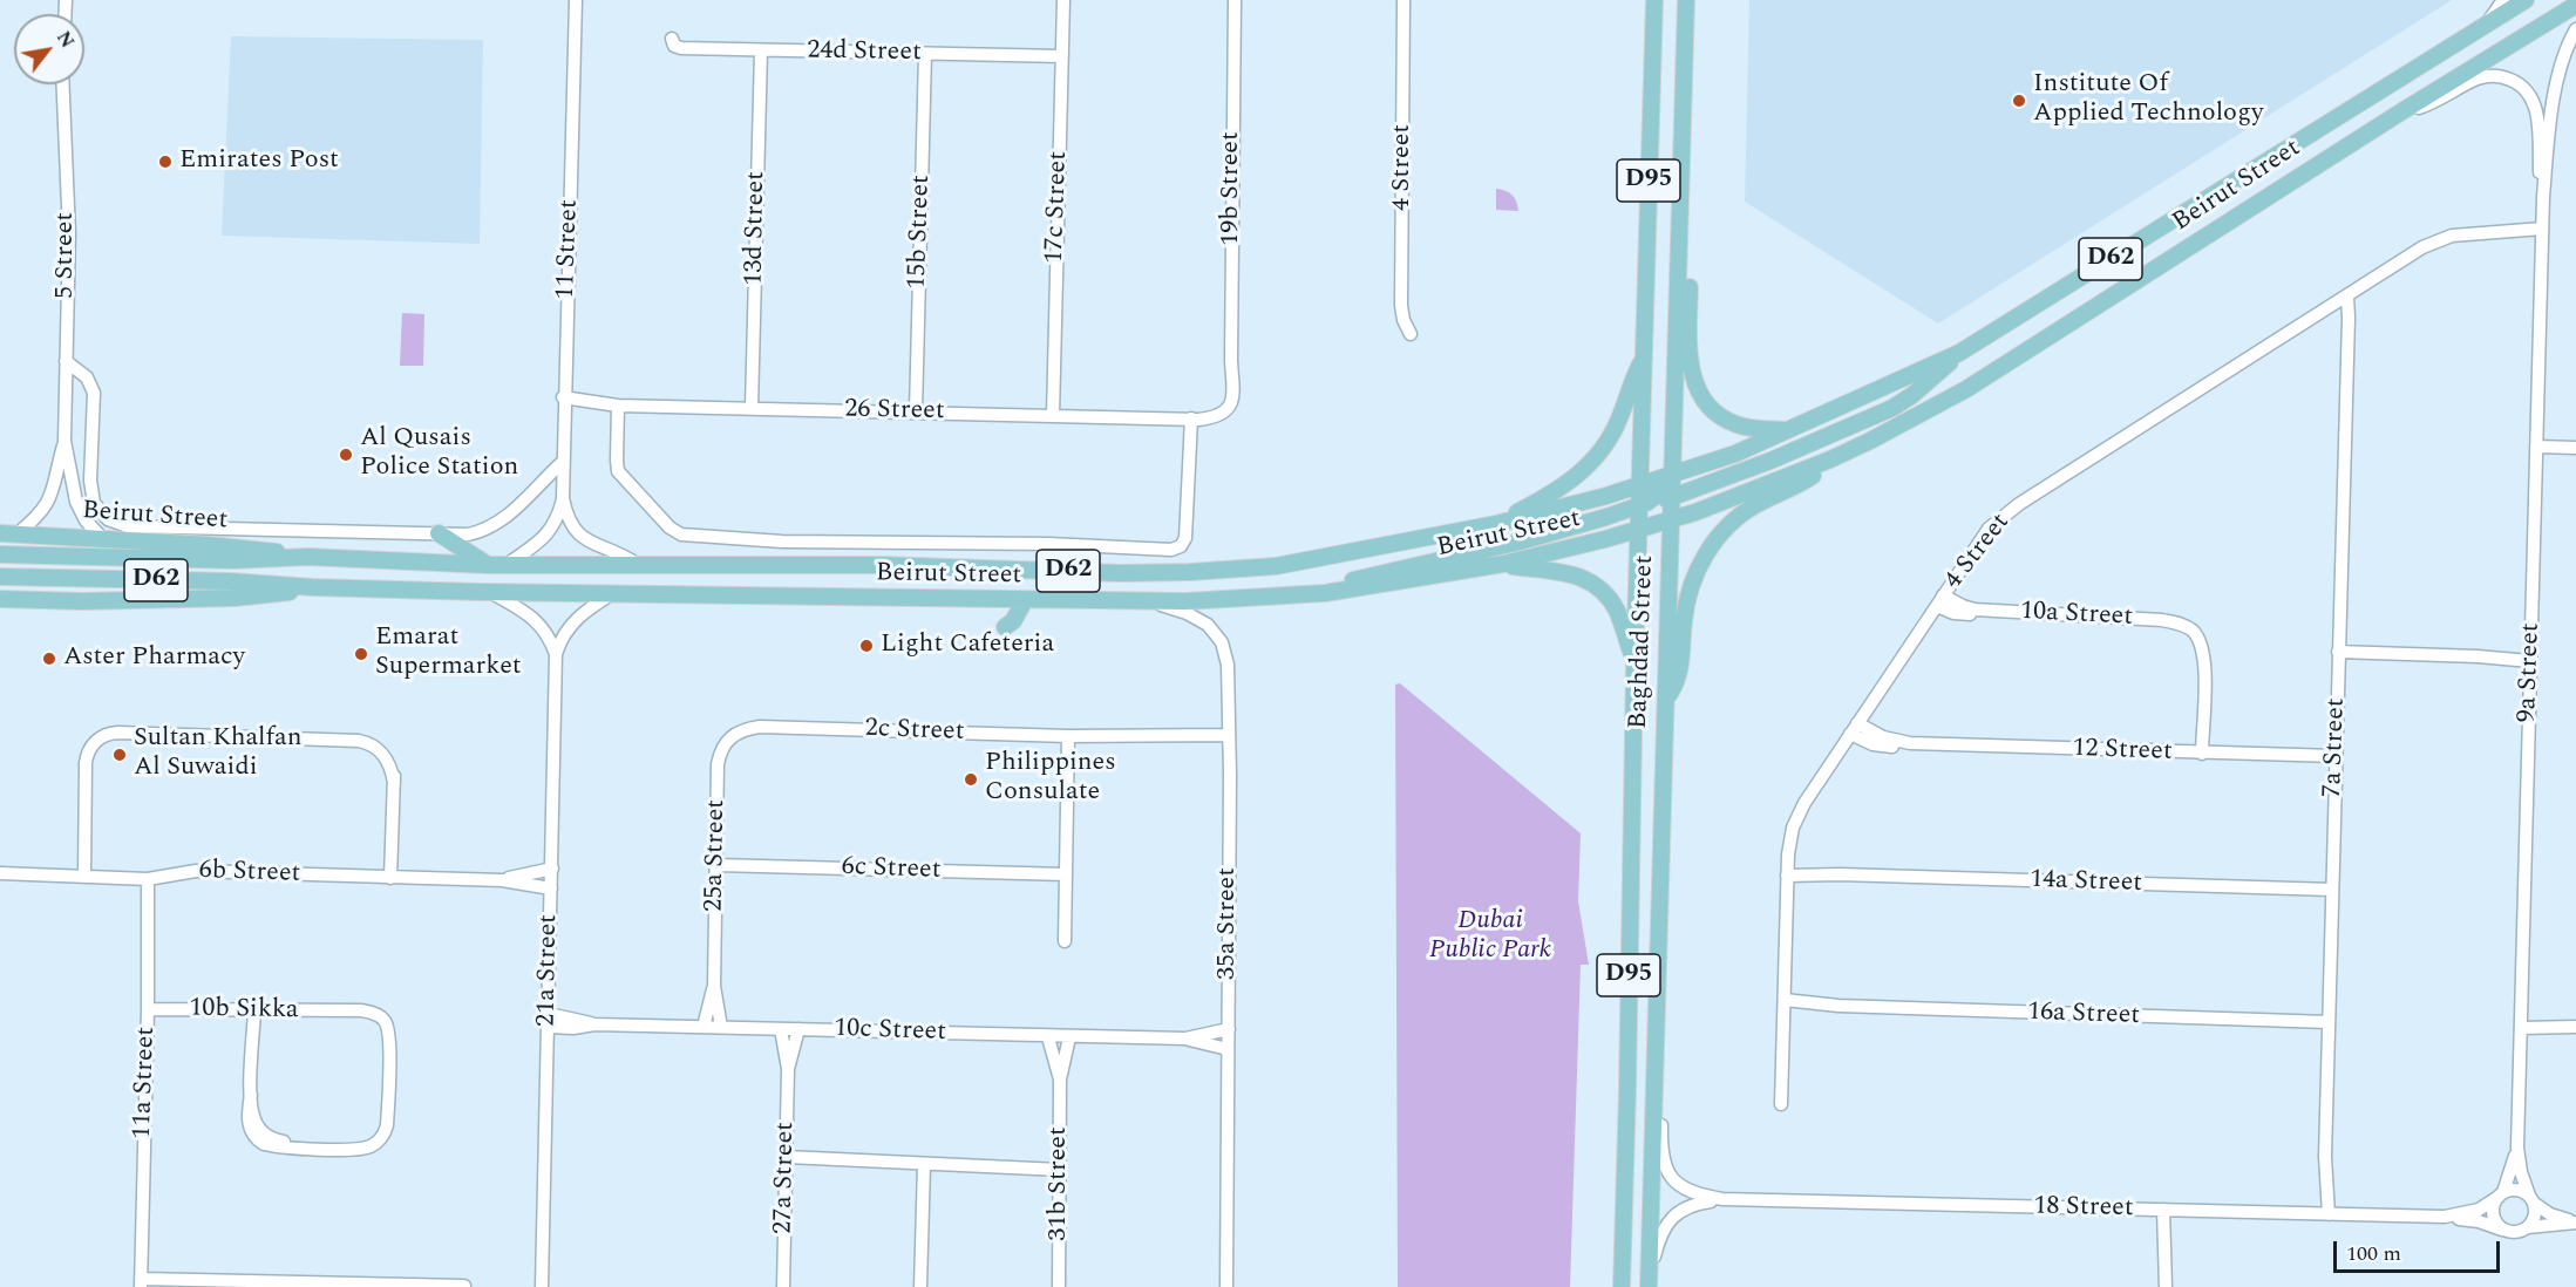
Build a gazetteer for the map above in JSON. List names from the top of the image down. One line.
{"streets":{"main road":["D95","Beirut Street","D62","Baghdad Street"],"street":["24d Street","4 Street","19b Street","17c Street","13d Street","15b Street","11 Street","5 Street","26 Street","10a Street","9a Street","2c Street","7a Street","12 Street","25a Street","6c Street","6b Street","14a Street","35a Street","21a Street","10b Sikka","16a Street","10c Street","11a Street","27a Street","31b Street","18 Street"]},"crossings":[["24d Street","17c Street"],["24d Street","13d Street"],["24d Street","15b Street"],["4 Street","10a Street"],["4 Street","9a Street"],["4 Street","7a Street"],["4 Street","12 Street"],["4 Street","14a Street"],["4 Street","16a Street"],["Beirut Street","11 Street"],["Beirut Street","5 Street"],["Beirut Street","Baghdad Street"],["Beirut Street","9a Street"],["Beirut Street","35a Street"],["Beirut Street","21a Street"],["19b Street","26 Street"],["17c Street","26 Street"],["13d Street","26 Street"],["15b Street","26 Street"],["11 Street","26 Street"],["10a Street","12 Street"],["Baghdad Street","18 Street"],["9a Street","18 Street"],["2c Street","25a Street"],["2c Street","35a Street"],["7a Street","12 Street"],["7a Street","14a Street"],["7a Street","16a Street"],["7a Street","18 Street"],["25a Street","6c Street"],["25a Street","10c Street"],["6b Street","21a Street"],["6b Street","11a Street"],["35a Street","10c Street"],["21a Street","10c Street"],["10b Sikka","11a Street"],["10c Street","27a Street"],["10c Street","31b Street"]],"parks":["Dubai Public Park"],"places":["Institute Of Applied Technology","Emirates Post","Al Qusais Police Station","Light Cafeteria","Emarat Supermarket","Aster Pharmacy","Sultan Khalfan Al Suwaidi","Philippines Consulate"],"scale_bar":"100 m","north":"top right"}
